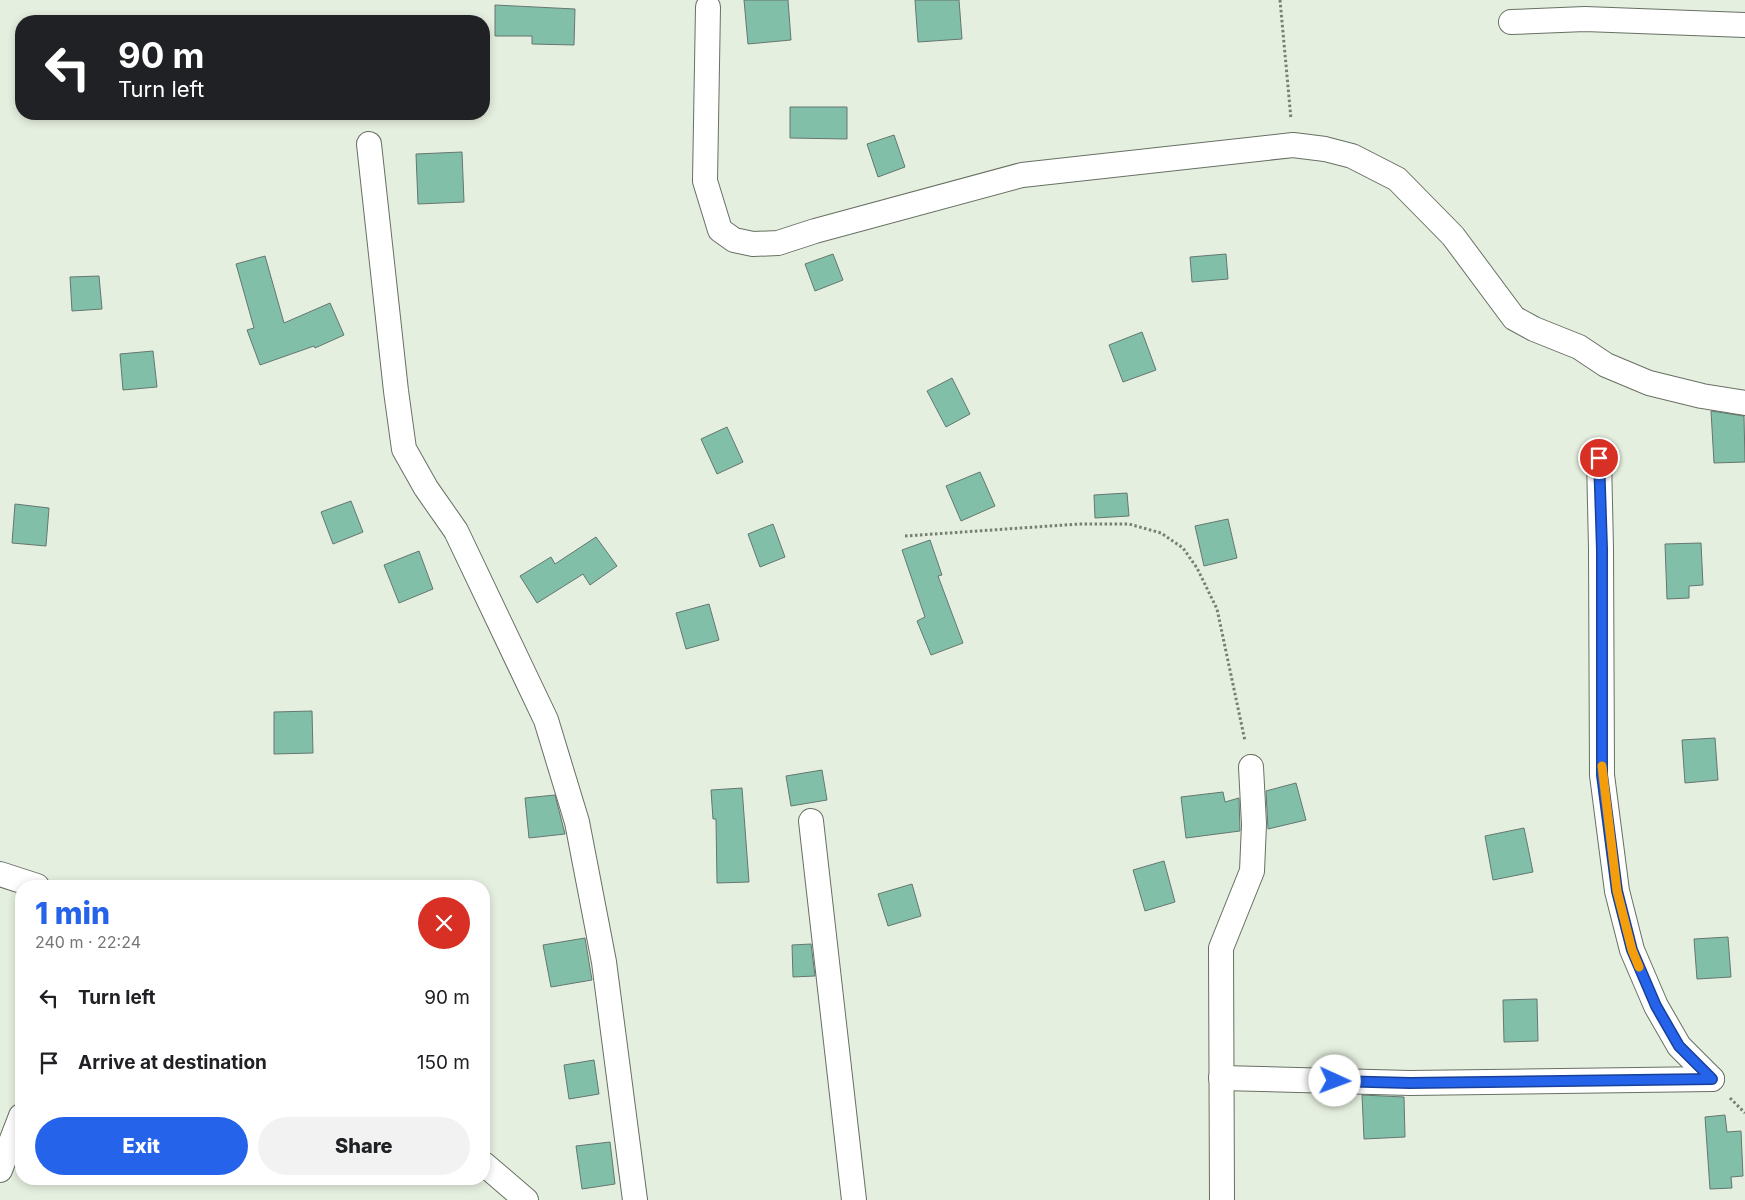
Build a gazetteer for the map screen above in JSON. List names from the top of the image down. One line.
{"page":{"turn":["90 m","Turn left"],"heading":["1 min","240 m · 22:24"],"list":[{"name":"Turn left","value":"90 m"},{"name":"Arrive at destination","value":"150 m"}],"buttons":["Exit","Share"]}}
